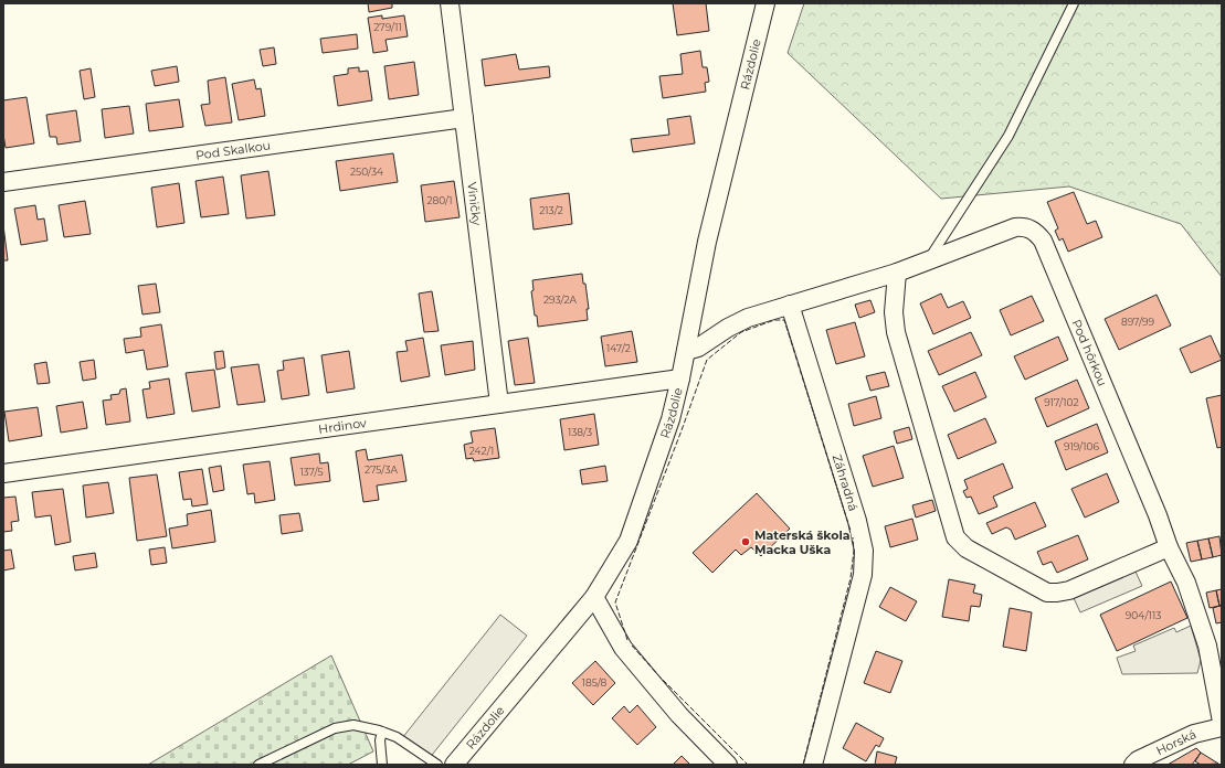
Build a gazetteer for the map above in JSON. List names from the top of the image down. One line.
{"streets":{"street":["Rázdolie","Pod Skalkou","Viničky","Pod hôrkou","Hrdinov","Záhradná","Horská"]},"crossings":[["Rázdolie","Pod hôrkou"],["Rázdolie","Hrdinov"],["Pod Skalkou","Viničky"],["Viničky","Hrdinov"],["Pod hôrkou","Záhradná"]],"places":["Materská škola Macka Uška"],"house_numbers":["279/11","250/34","280/1","213/2","293/2A","897/99","147/2","917/102","138/3","919/106","242/1","275/3A","137/5","904/113","185/8"]}
